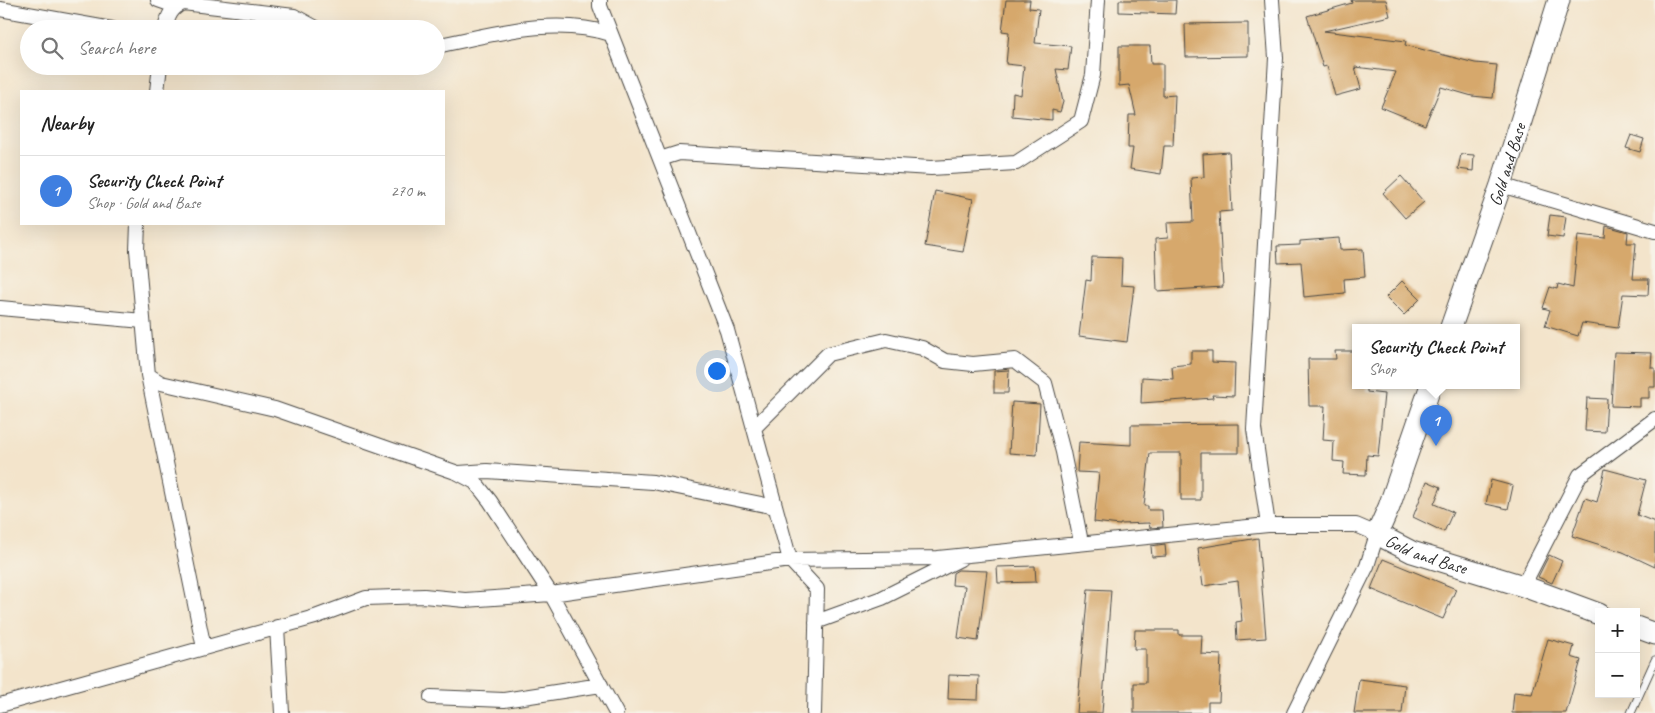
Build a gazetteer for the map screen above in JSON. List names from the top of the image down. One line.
{"streets":{"main road":["Gold and Base"]},"page":{"search":"Search here","heading":"Nearby","list":[{"mark":"1","name":"Security Check Point","note":"Shop · Gold and Base","value":"270 m"}],"popup":["Security Check Point","Shop"],"pins":"1","map_buttons":["+","−"]}}
